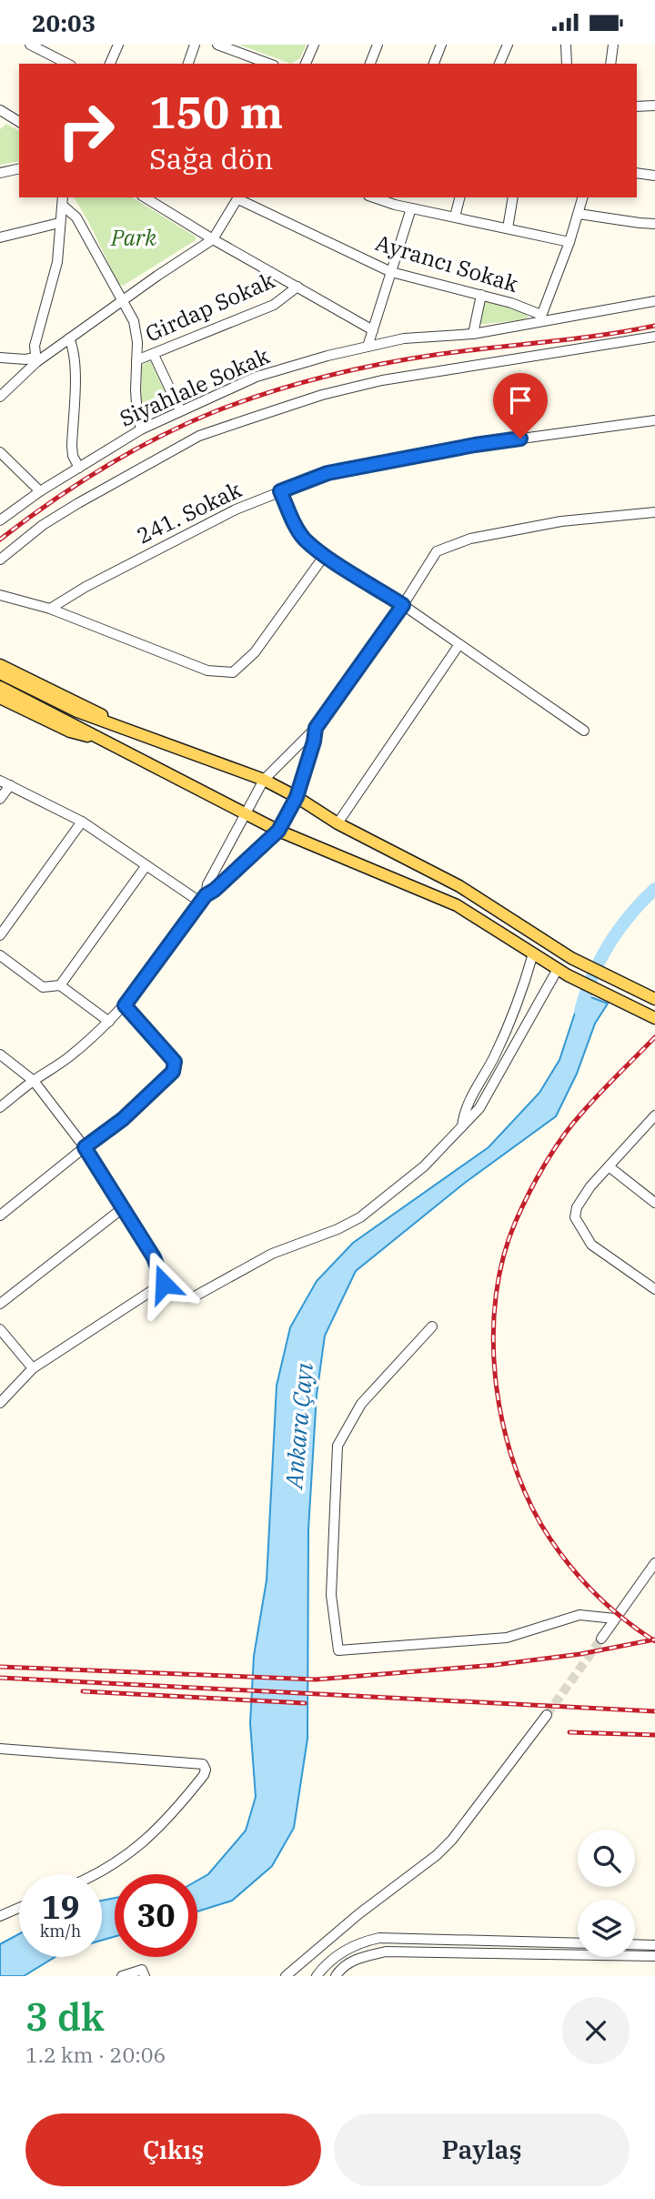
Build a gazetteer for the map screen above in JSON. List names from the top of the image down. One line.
{"streets":{"street":["Ayrancı Sokak","Girdap Sokak","Siyahlale Sokak","241. Sokak"]},"crossings":[["Ayrancı Sokak","Siyahlale Sokak"]],"water":["Ankara Çayı"],"parks":["Park"],"page":{"status":"20:03","turn":["150 m","Sağa dön"],"speed":"19 km/h","limit":"30","heading":["3 dk","1.2 km · 20:06"],"buttons":["Çıkış","Paylaş"]}}
